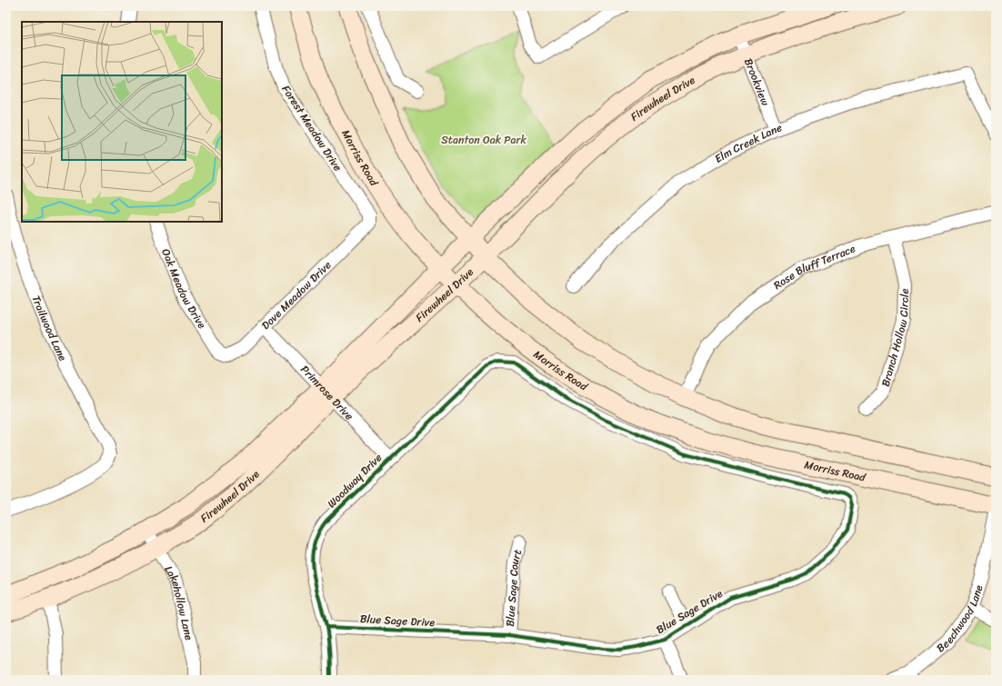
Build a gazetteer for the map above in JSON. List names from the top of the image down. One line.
{"streets":{"street":["Brookview","Firewheel Drive","Forest Meadow Drive","Elm Creek Lane","Morriss Road","Rose Bluff Terrace","Oak Meadow Drive","Dove Meadow Drive","Trailwood Lane","Branch Hollow Circle","Primrose Drive","Woodway Drive","Blue Sage Court","Lakehollow Lane","Blue Sage Drive","Beechwood Lane"]},"crossings":[["Brookview","Firewheel Drive"],["Brookview","Elm Creek Lane"],["Firewheel Drive","Morriss Road"],["Firewheel Drive","Primrose Drive"],["Firewheel Drive","Lakehollow Lane"],["Forest Meadow Drive","Dove Meadow Drive"],["Rose Bluff Terrace","Branch Hollow Circle"],["Oak Meadow Drive","Dove Meadow Drive"],["Dove Meadow Drive","Primrose Drive"],["Primrose Drive","Woodway Drive"],["Woodway Drive","Blue Sage Drive"],["Blue Sage Court","Blue Sage Drive"]],"parks":["Stanton Oak Park"]}
